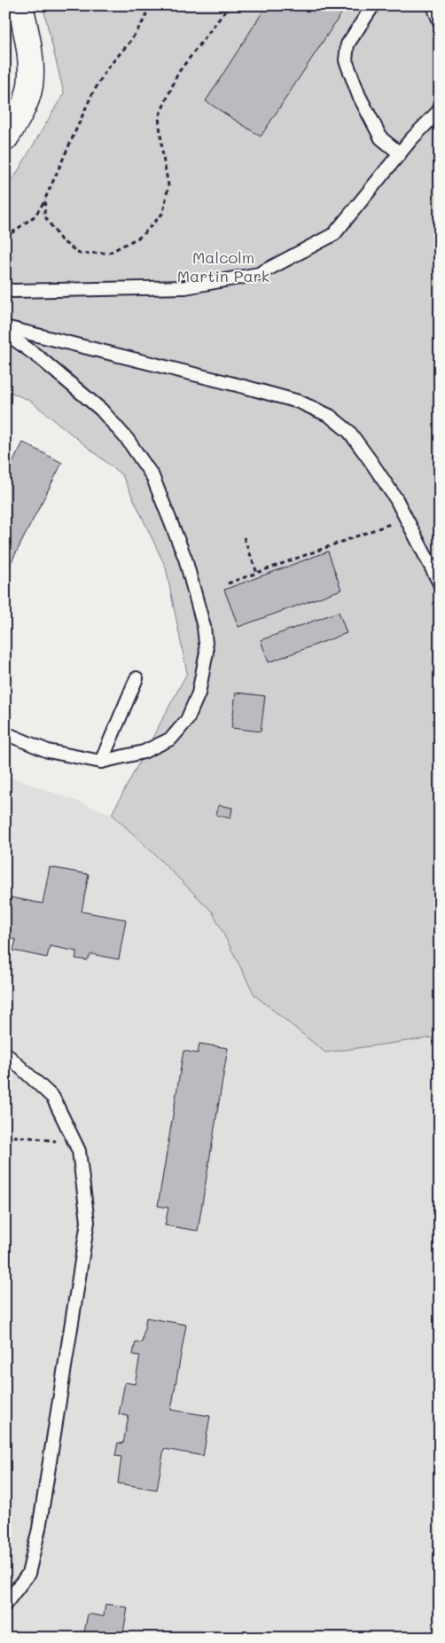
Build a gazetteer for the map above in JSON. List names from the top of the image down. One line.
{"parks":["Malcolm Martin Park"]}
